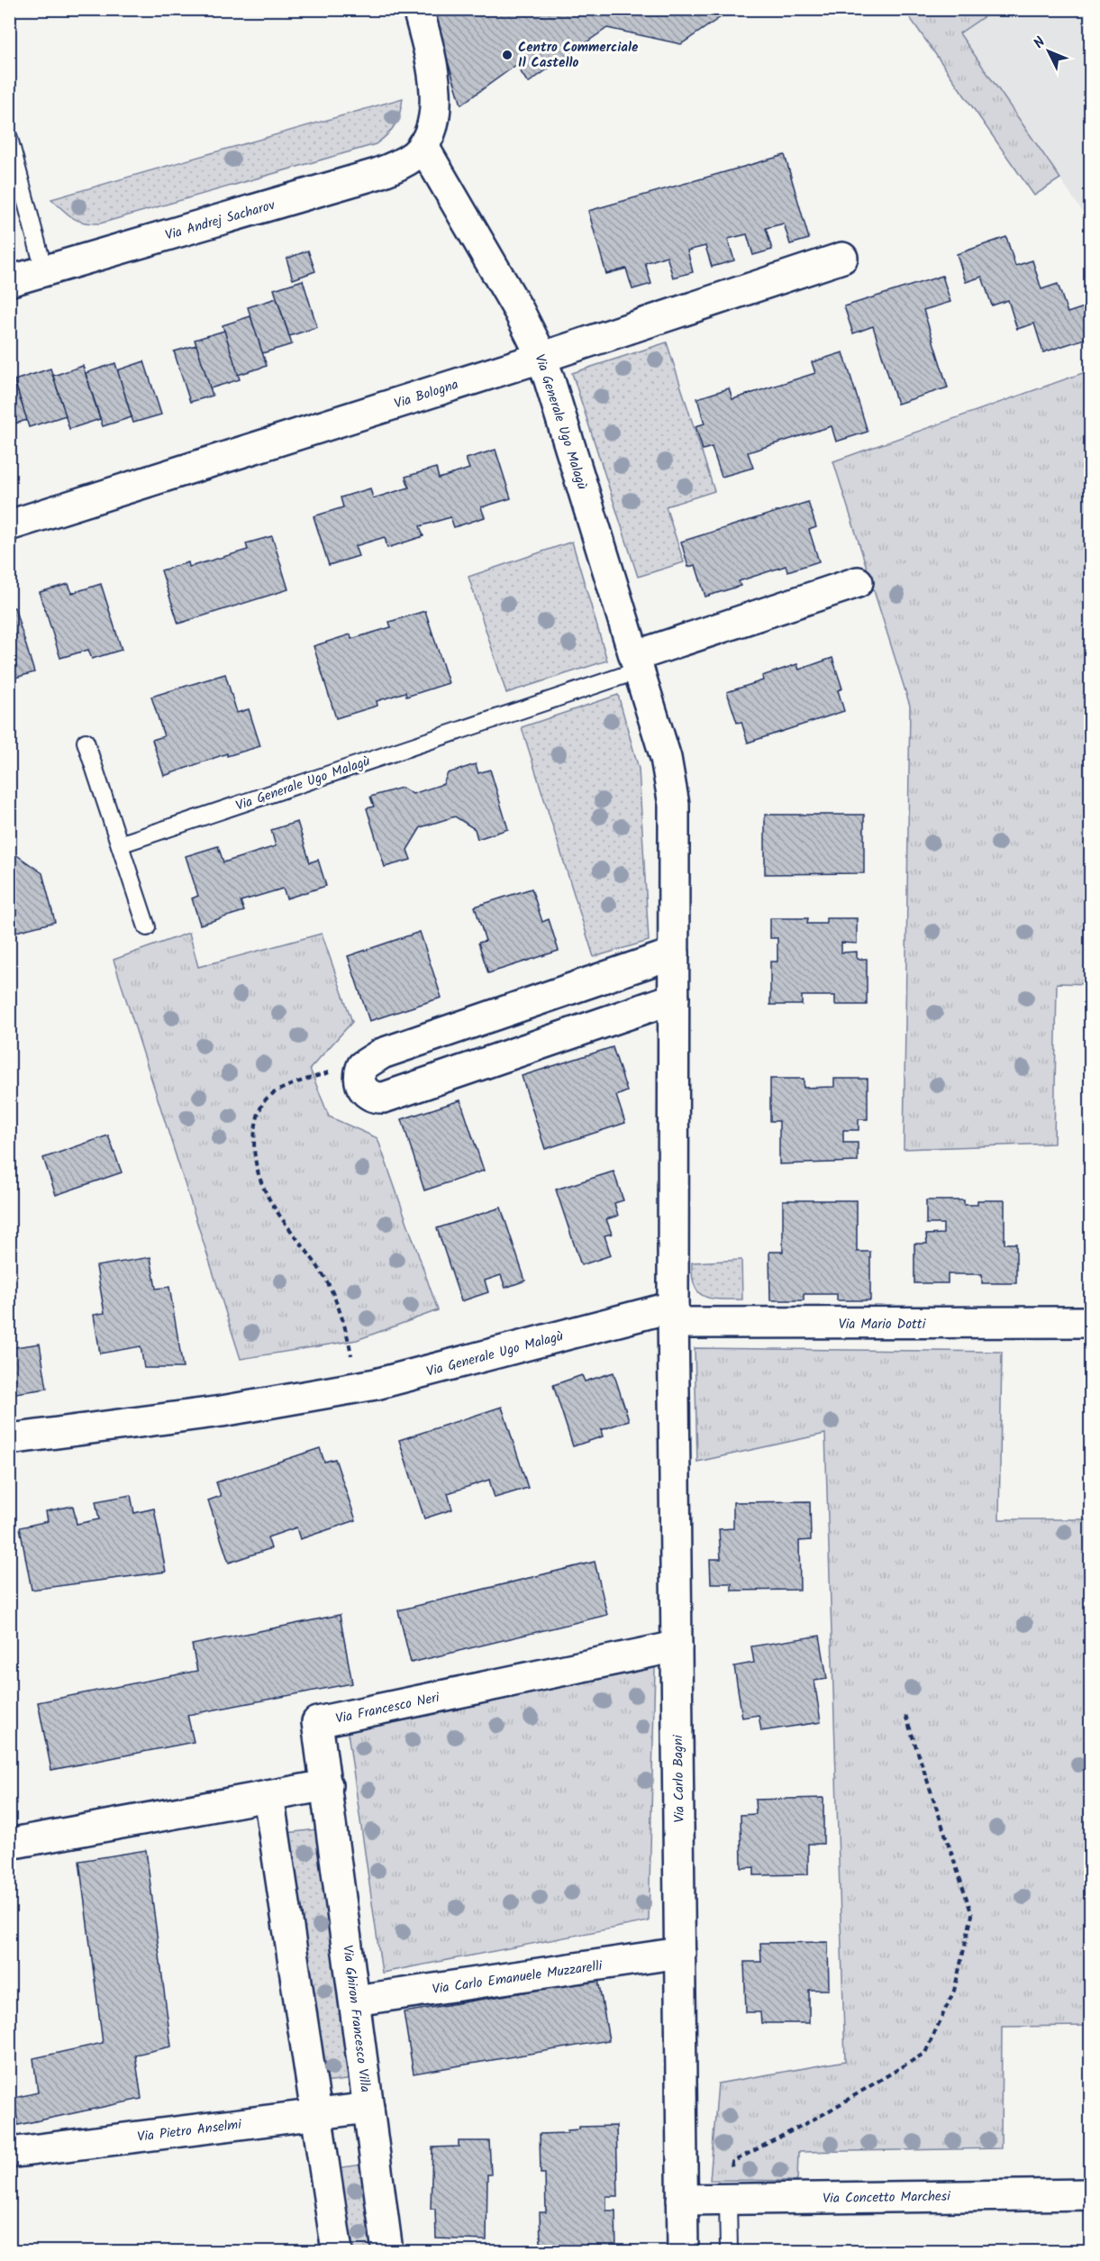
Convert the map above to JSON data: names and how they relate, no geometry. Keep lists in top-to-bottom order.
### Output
{
  "streets": {
    "street": [
      "Via Andrej Sacharov",
      "Via Bologna",
      "Via Generale Ugo Malagù",
      "Via Mario Dotti",
      "Via Francesco Neri",
      "Via Carlo Bagni",
      "Via Carlo Emanuele Muzzarelli",
      "Via Ghiron Francesco Villa",
      "Via Pietro Anselmi",
      "Via Concetto Marchesi"
    ]
  },
  "crossings": [
    ["Via Andrej Sacharov", "Via Generale Ugo Malagù"],
    ["Via Bologna", "Via Generale Ugo Malagù"],
    ["Via Generale Ugo Malagù", "Via Mario Dotti"],
    ["Via Generale Ugo Malagù", "Via Carlo Bagni"],
    ["Via Mario Dotti", "Via Carlo Bagni"],
    ["Via Francesco Neri", "Via Carlo Bagni"],
    ["Via Francesco Neri", "Via Ghiron Francesco Villa"],
    ["Via Carlo Bagni", "Via Carlo Emanuele Muzzarelli"],
    ["Via Carlo Bagni", "Via Concetto Marchesi"],
    ["Via Carlo Emanuele Muzzarelli", "Via Ghiron Francesco Villa"],
    ["Via Ghiron Francesco Villa", "Via Pietro Anselmi"]
  ],
  "places": ["Centro Commerciale Il Castello"],
  "north": "top left"
}
